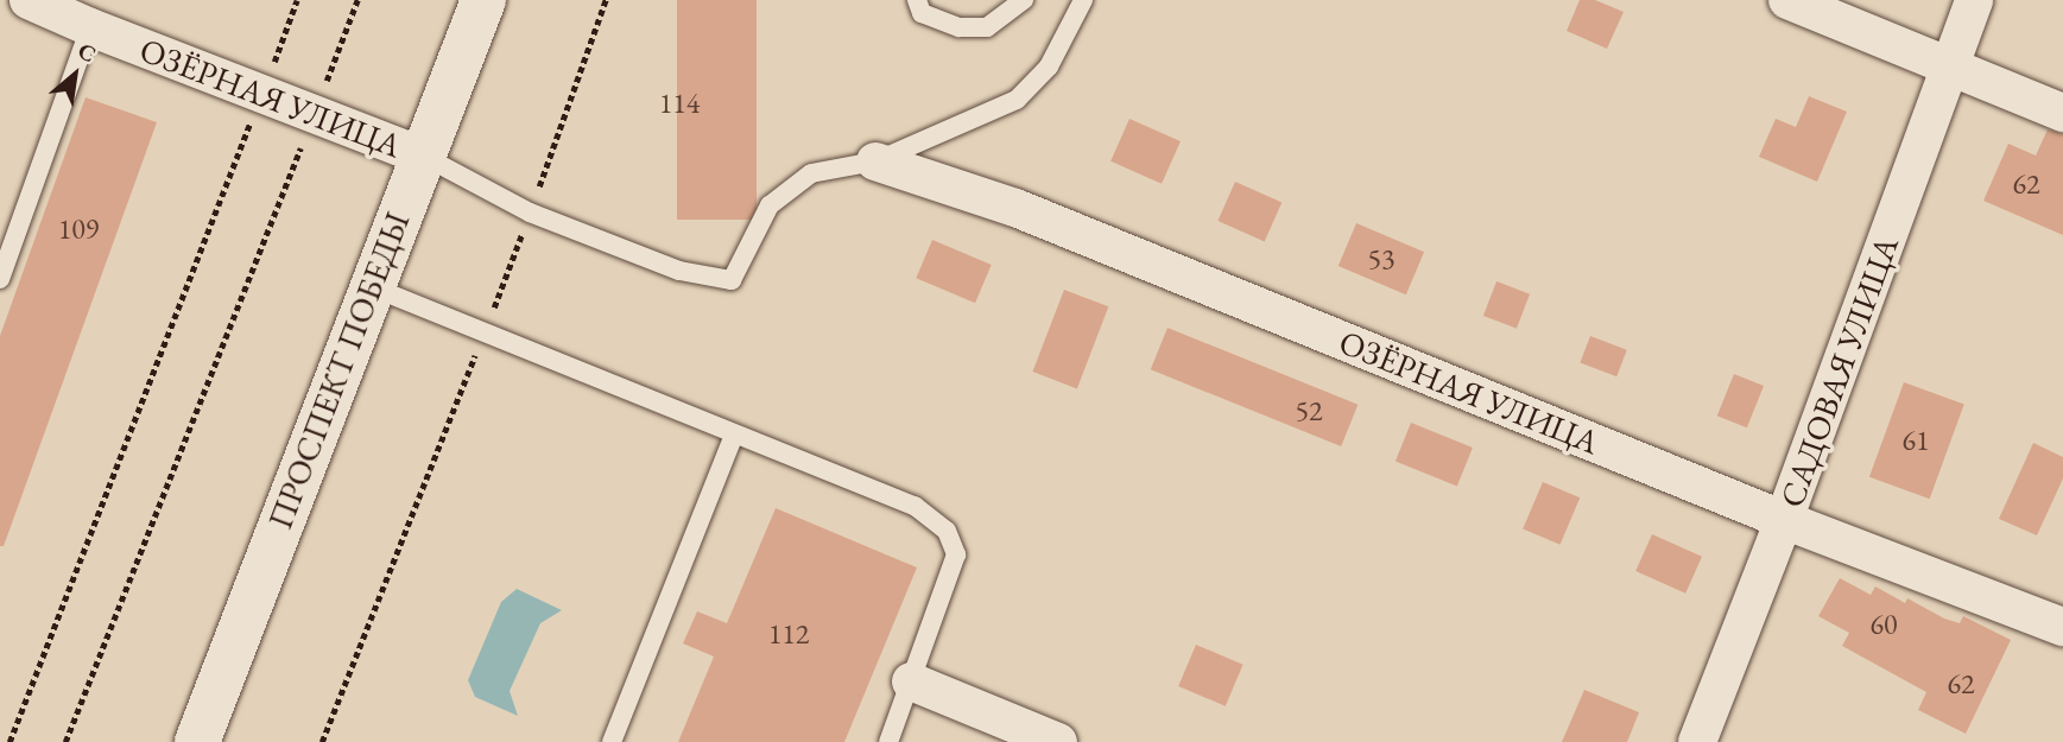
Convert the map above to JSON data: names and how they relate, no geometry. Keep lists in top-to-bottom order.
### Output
{
  "streets": {
    "street": ["ОЗЁРНАЯ УЛИЦА", "ПРОСПЕКТ ПОБЕДЫ", "САДОВАЯ УЛИЦА"]
  },
  "crossings": [
    ["ОЗЁРНАЯ УЛИЦА", "ПРОСПЕКТ ПОБЕДЫ"],
    ["ОЗЁРНАЯ УЛИЦА", "САДОВАЯ УЛИЦА"]
  ],
  "house_numbers": [
    "114",
    "62",
    "109",
    "53",
    "52",
    "61",
    "60",
    "112",
    "62"
  ],
  "north": "top right"
}
